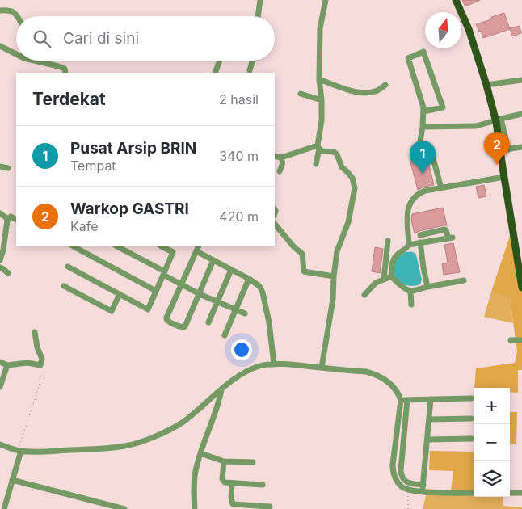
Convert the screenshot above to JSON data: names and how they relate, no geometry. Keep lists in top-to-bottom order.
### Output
{
  "north": "top",
  "page": {
    "search": "Cari di sini",
    "heading": ["Terdekat", "2 hasil"],
    "list": [
      {
        "mark": "1",
        "name": "Pusat Arsip BRIN",
        "note": "Tempat",
        "value": "340 m"
      },
      {
        "mark": "2",
        "name": "Warkop GASTRI",
        "note": "Kafe",
        "value": "420 m"
      }
    ],
    "pins": ["2", "1"],
    "map_buttons": ["+", "−"]
  }
}
